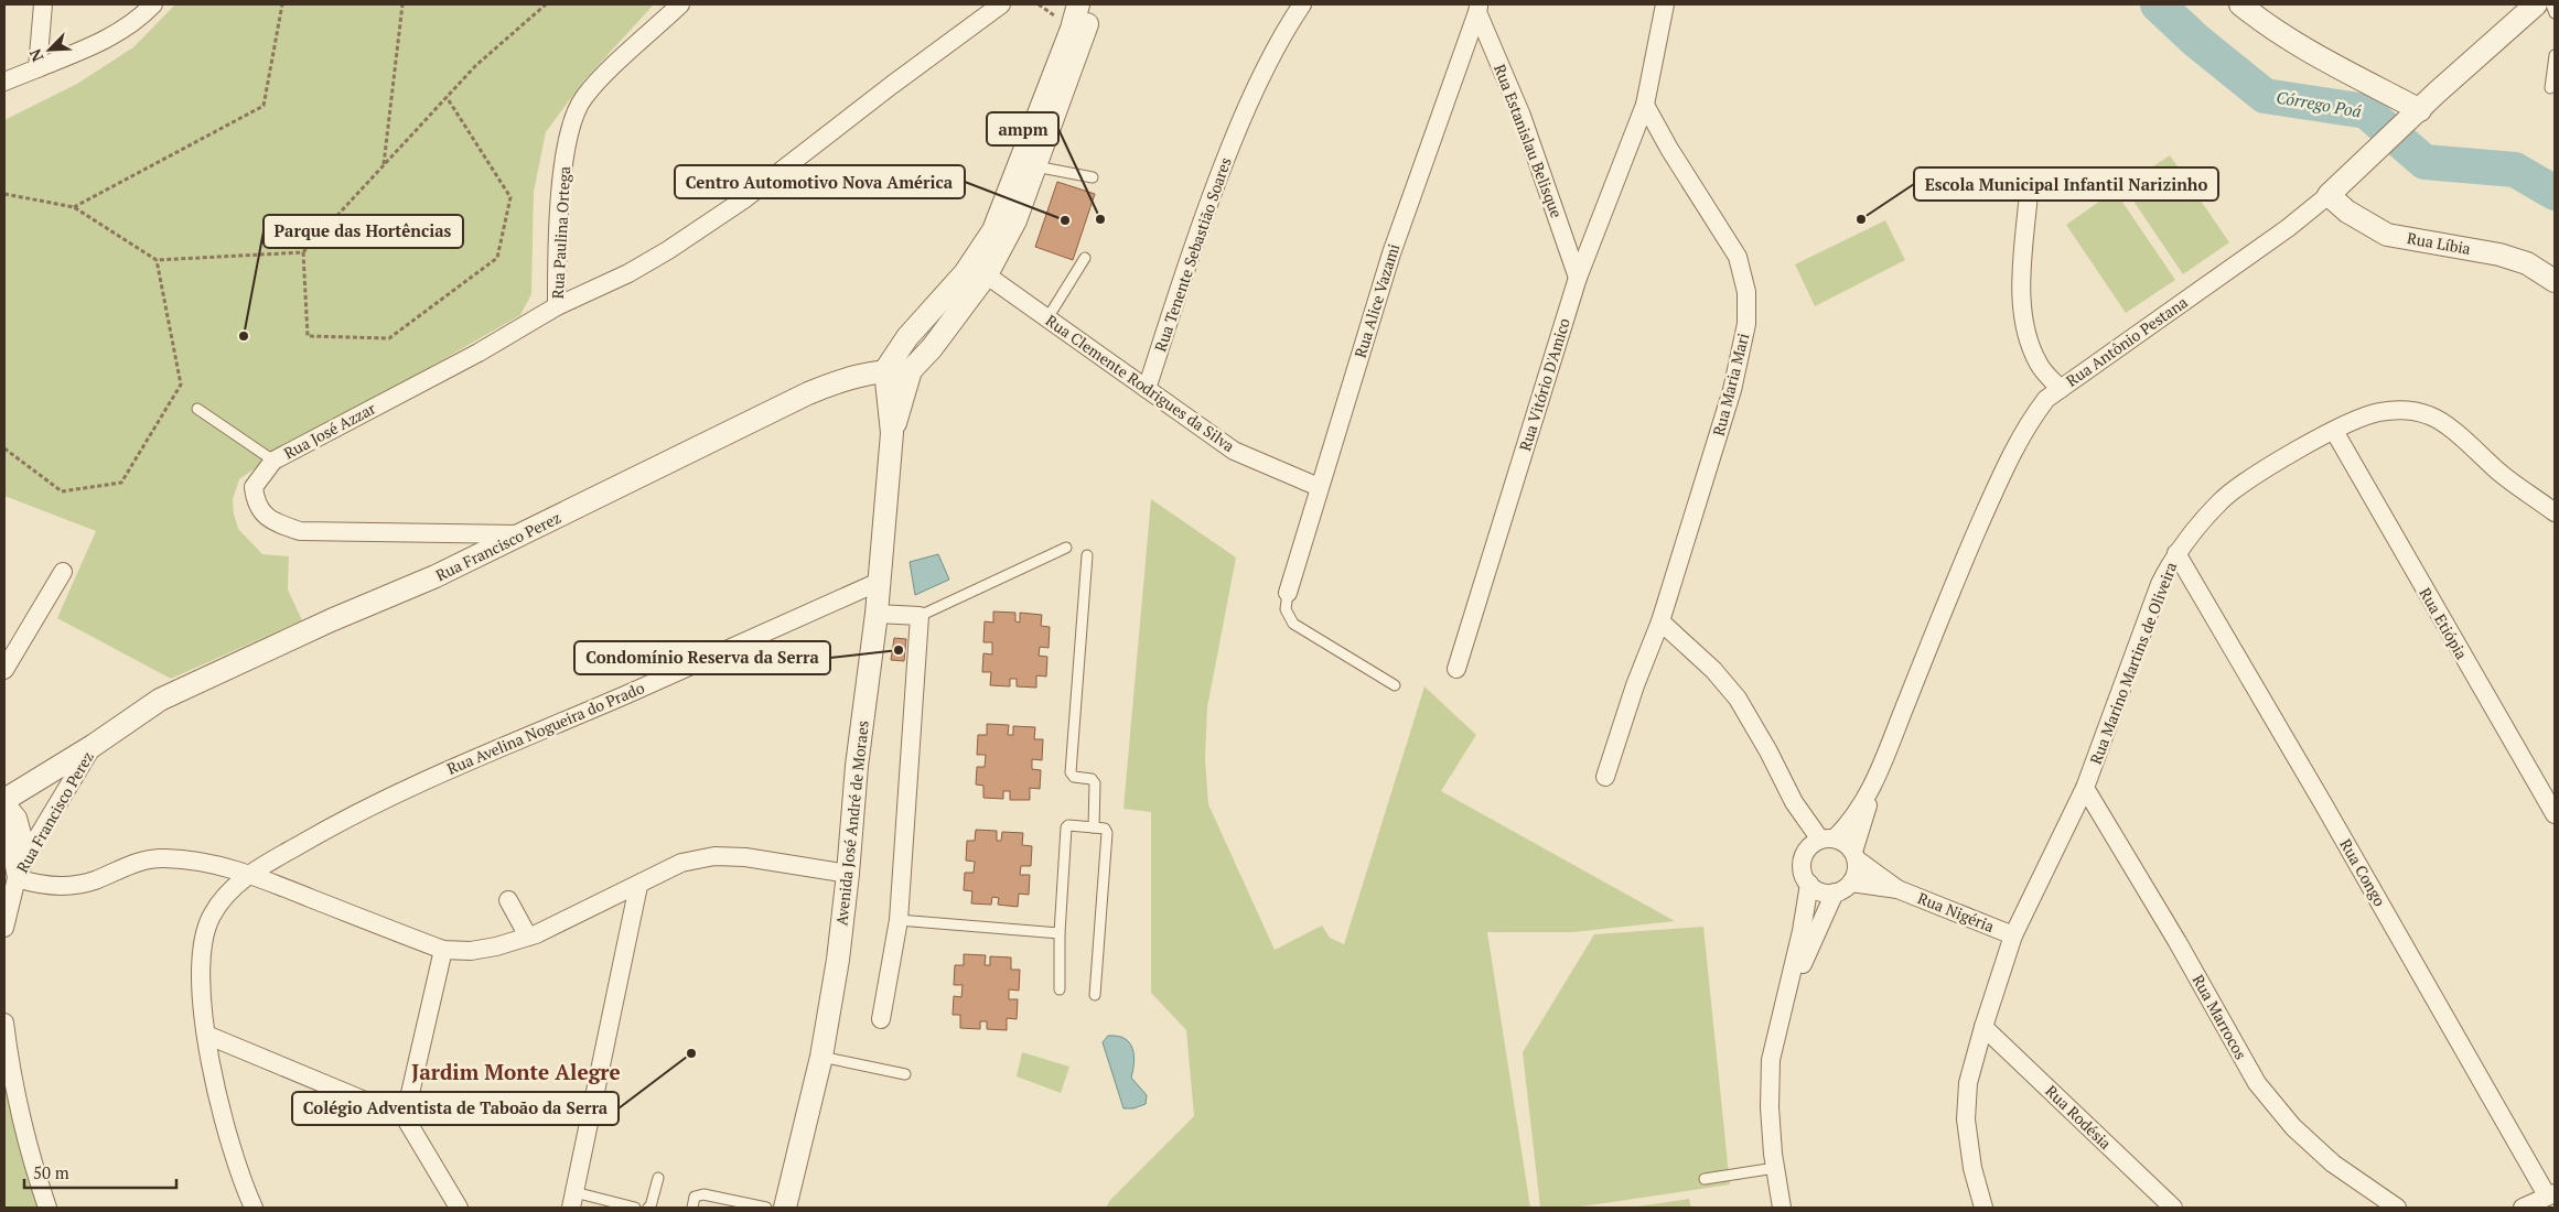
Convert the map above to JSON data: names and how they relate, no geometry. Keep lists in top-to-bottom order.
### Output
{
  "streets": {
    "street": [
      "Rua Estanislau Belisque",
      "Rua Paulina Ortega",
      "Rua Líbia",
      "Rua Tenente Sebastião Soares",
      "Rua Alice Vazami",
      "Rua Antônio Pestana",
      "Rua Clemente Rodrigues da Silva",
      "Rua Vitório D'Amico",
      "Rua Maria Mari",
      "Rua José Azzar",
      "Rua Francisco Perez",
      "Rua Etiópia",
      "Rua Marino Martins de Oliveira",
      "Rua Avelina Nogueira do Prado",
      "Avenida José André de Moraes",
      "Rua Congo",
      "Rua Nigéria",
      "Rua Marrocos",
      "Rua Rodésia"
    ]
  },
  "crossings": [
    ["Rua Estanislau Belisque", "Rua Alice Vazami"],
    ["Rua Estanislau Belisque", "Rua Vitório D'Amico"],
    ["Rua Paulina Ortega", "Rua José Azzar"],
    ["Rua Líbia", "Rua Antônio Pestana"],
    ["Rua Tenente Sebastião Soares", "Rua Clemente Rodrigues da Silva"],
    ["Rua Alice Vazami", "Rua Clemente Rodrigues da Silva"],
    ["Rua Antônio Pestana", "Rua Nigéria"],
    ["Rua Clemente Rodrigues da Silva", "Avenida José André de Moraes"],
    ["Rua Vitório D'Amico", "Rua Maria Mari"],
    ["Rua José Azzar", "Rua Francisco Perez"],
    ["Rua Francisco Perez", "Avenida José André de Moraes"],
    ["Rua Etiópia", "Rua Marino Martins de Oliveira"],
    ["Rua Marino Martins de Oliveira", "Rua Congo"],
    ["Rua Marino Martins de Oliveira", "Rua Nigéria"],
    ["Rua Marino Martins de Oliveira", "Rua Marrocos"],
    ["Rua Marino Martins de Oliveira", "Rua Rodésia"],
    ["Rua Avelina Nogueira do Prado", "Avenida José André de Moraes"]
  ],
  "districts": ["Jardim Monte Alegre"],
  "water": ["Córrego Poá"],
  "places": [
    "ampm",
    "Escola Municipal Infantil Narizinho",
    "Centro Automotivo Nova América",
    "Parque das Hortências",
    "Condomínio Reserva da Serra",
    "Colégio Adventista de Taboão da Serra"
  ],
  "scale_bar": "50 m",
  "north": "bottom left"
}
